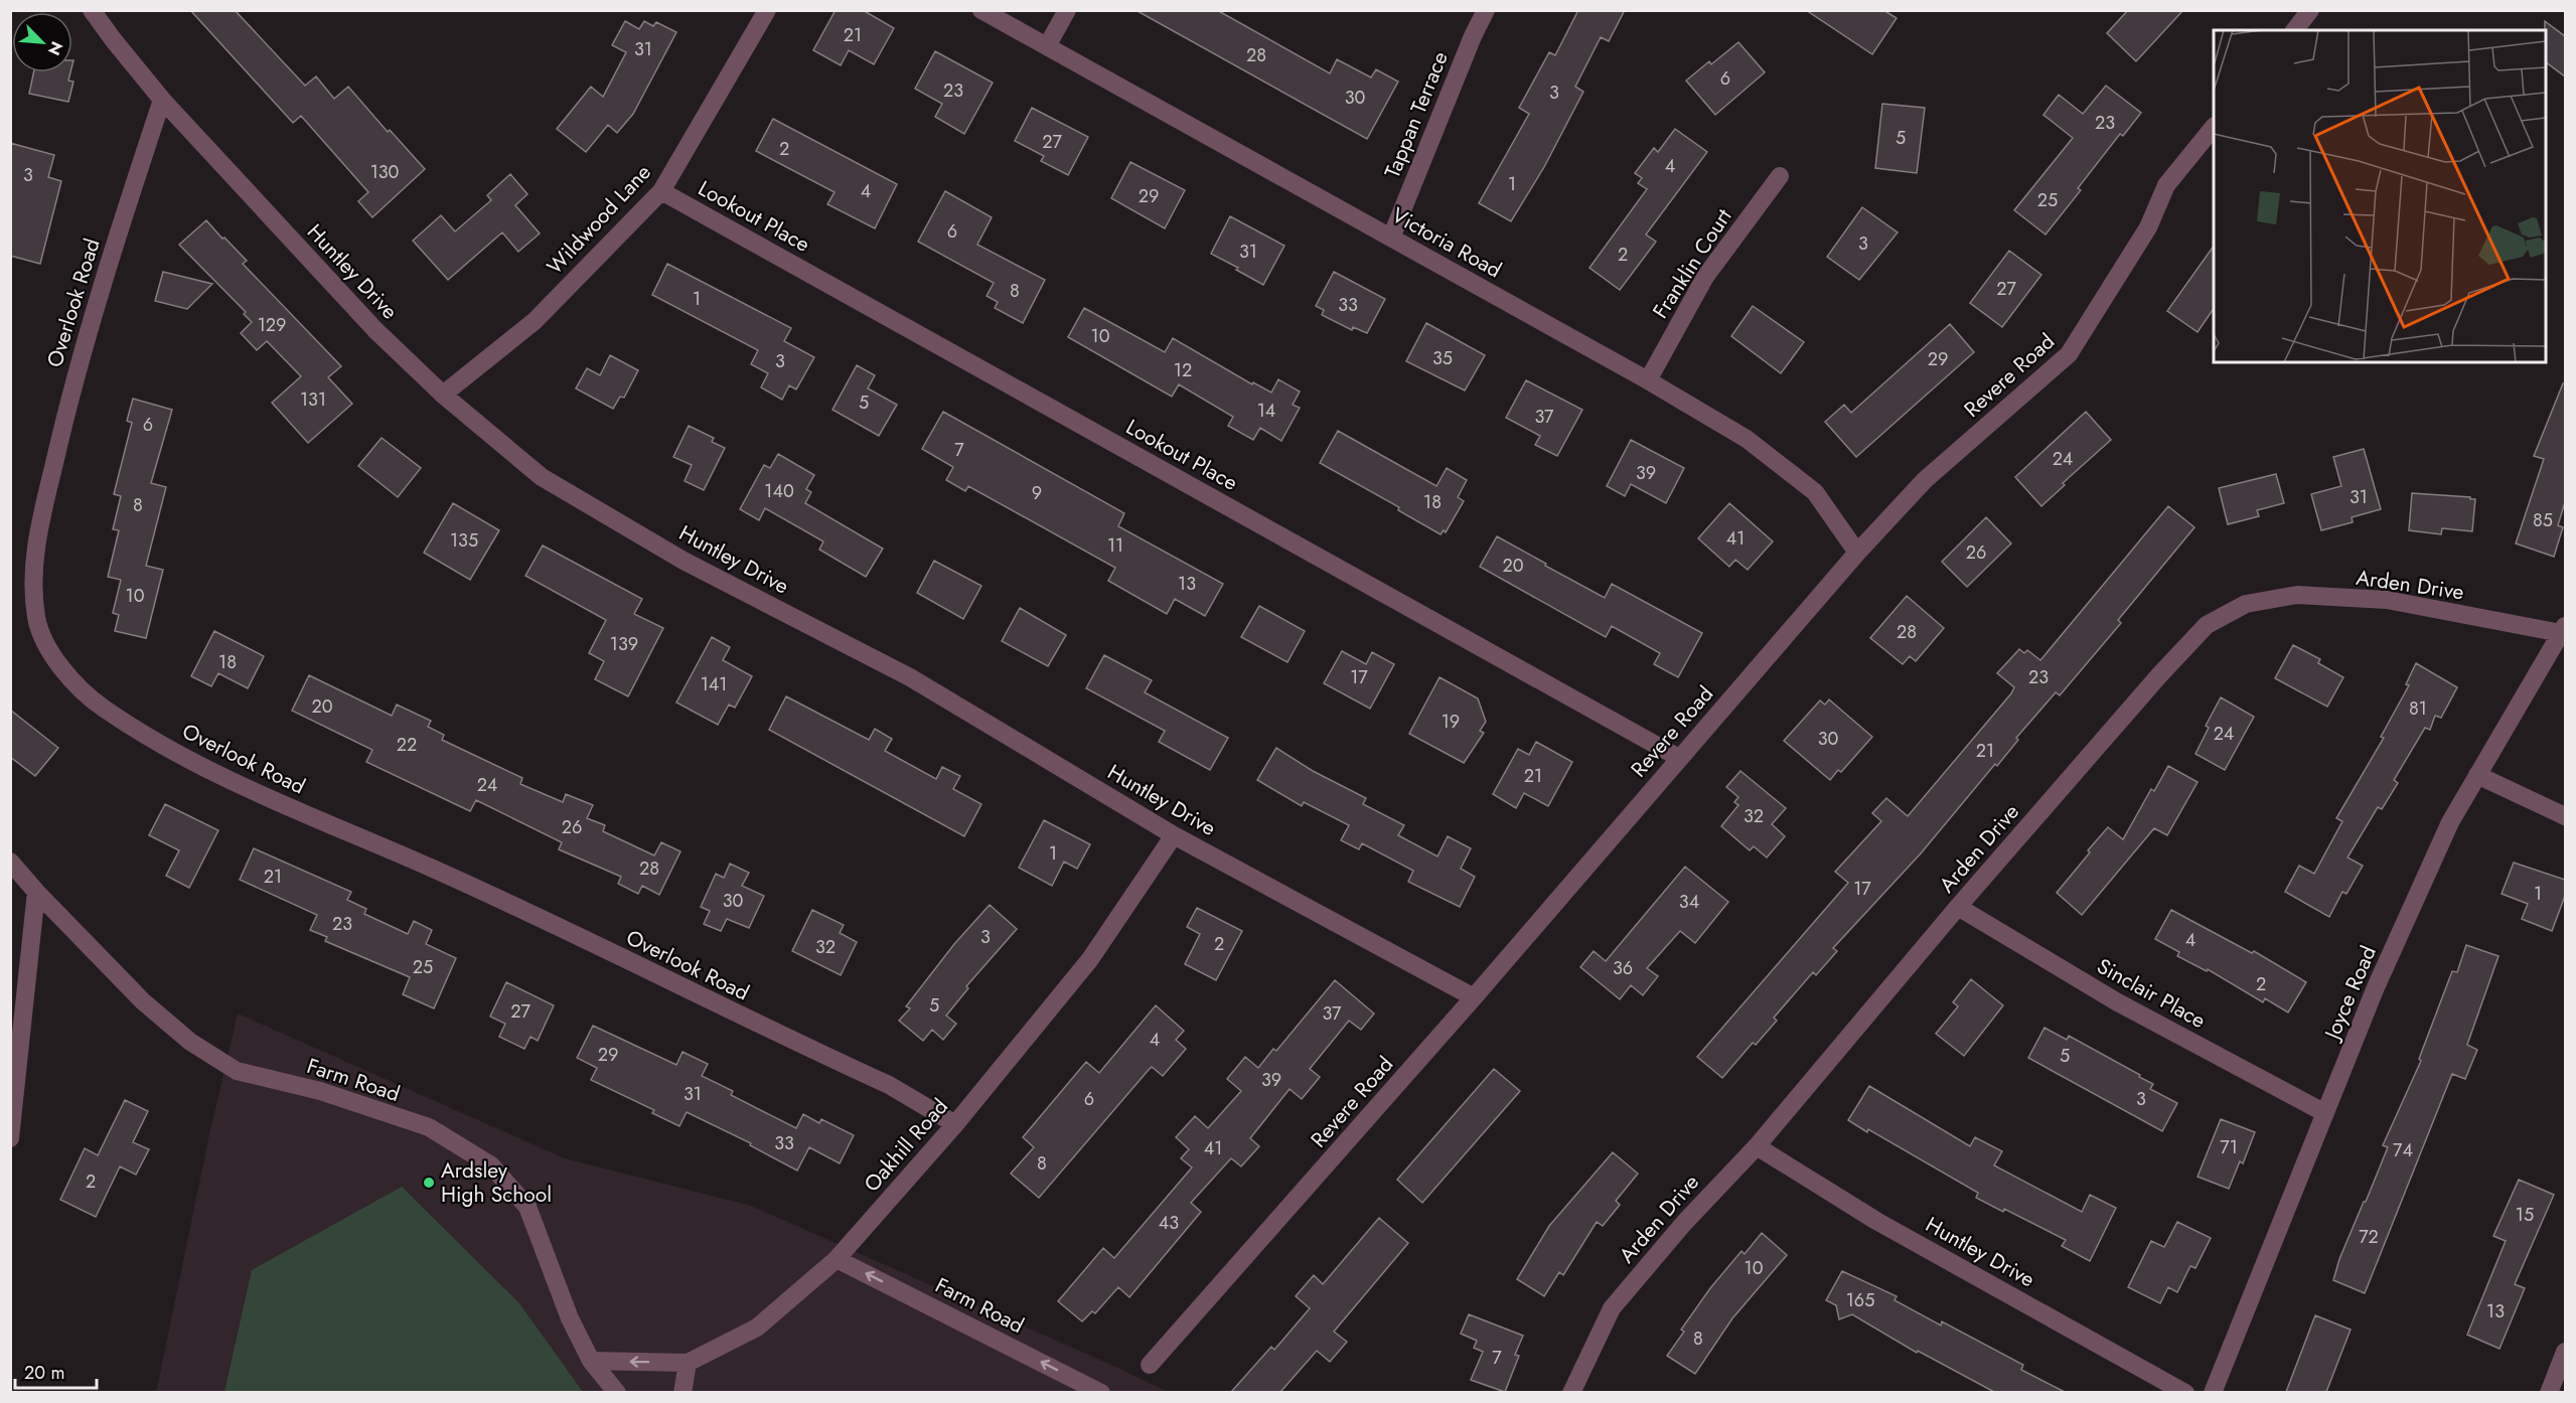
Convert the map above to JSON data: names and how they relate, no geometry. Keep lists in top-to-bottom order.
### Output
{
  "streets": {
    "street": [
      "Tappan Terrace",
      "Lookout Place",
      "Wildwood Lane",
      "Victoria Road",
      "Franklin Court",
      "Huntley Drive",
      "Overlook Road",
      "Revere Road",
      "Arden Drive",
      "Joyce Road",
      "Sinclair Place",
      "Farm Road",
      "Oakhill Road"
    ]
  },
  "crossings": [
    ["Tappan Terrace", "Victoria Road"],
    ["Lookout Place", "Wildwood Lane"],
    ["Lookout Place", "Revere Road"],
    ["Wildwood Lane", "Huntley Drive"],
    ["Victoria Road", "Franklin Court"],
    ["Victoria Road", "Revere Road"],
    ["Huntley Drive", "Overlook Road"],
    ["Huntley Drive", "Revere Road"],
    ["Huntley Drive", "Arden Drive"],
    ["Huntley Drive", "Oakhill Road"],
    ["Overlook Road", "Oakhill Road"],
    ["Arden Drive", "Joyce Road"],
    ["Arden Drive", "Sinclair Place"],
    ["Joyce Road", "Sinclair Place"],
    ["Farm Road", "Oakhill Road"]
  ],
  "places": ["Ardsley High School"],
  "house_numbers": [
    "21",
    "31",
    "28",
    "6",
    "23",
    "3",
    "30",
    "23",
    "5",
    "27",
    "2",
    "4",
    "130",
    "3",
    "1",
    "4",
    "29",
    "25",
    "6",
    "3",
    "31",
    "2",
    "27",
    "8",
    "1",
    "33",
    "129",
    "10",
    "35",
    "29",
    "3",
    "12",
    "131",
    "5",
    "14",
    "37",
    "6",
    "7",
    "24",
    "39",
    "140",
    "9",
    "31",
    "18",
    "8",
    "85",
    "41",
    "135",
    "11",
    "26",
    "20",
    "13",
    "10",
    "28",
    "139",
    "18",
    "17",
    "23",
    "141",
    "20",
    "81",
    "19",
    "24",
    "30",
    "22",
    "21",
    "21",
    "24",
    "32",
    "26",
    "1",
    "28",
    "21",
    "17",
    "1",
    "30",
    "34",
    "23",
    "3",
    "4",
    "2",
    "32",
    "25",
    "36",
    "2",
    "5",
    "27",
    "37",
    "4",
    "29",
    "5",
    "39",
    "31",
    "6",
    "3",
    "33",
    "71",
    "41",
    "74",
    "8",
    "2",
    "15",
    "43",
    "72",
    "10",
    "165",
    "13",
    "8",
    "7"
  ],
  "scale_bar": "20 m",
  "north": "bottom right"
}
